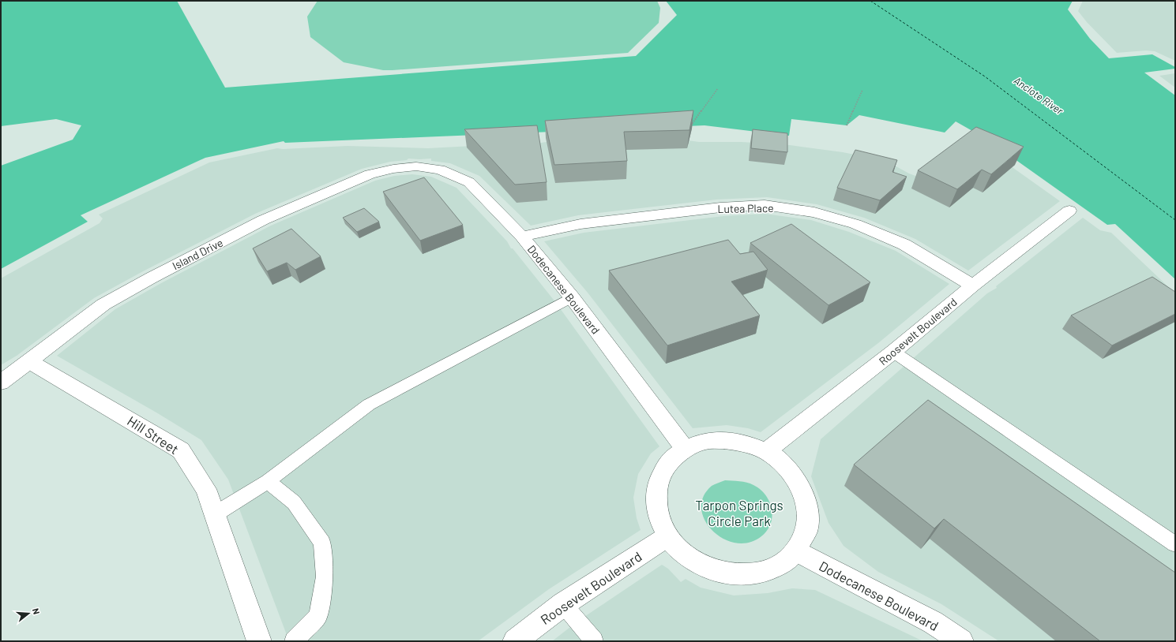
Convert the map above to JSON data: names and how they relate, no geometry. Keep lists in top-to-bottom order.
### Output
{
  "streets": {
    "street": [
      "Lutea Place",
      "Island Drive",
      "Dodecanese Boulevard",
      "Roosevelt Boulevard",
      "Hill Street"
    ]
  },
  "crossings": [
    ["Lutea Place", "Dodecanese Boulevard"],
    ["Lutea Place", "Roosevelt Boulevard"],
    ["Island Drive", "Dodecanese Boulevard"],
    ["Island Drive", "Hill Street"]
  ],
  "water": ["Anclote River"],
  "parks": ["Tarpon Springs Circle Park"],
  "north": "right"
}
